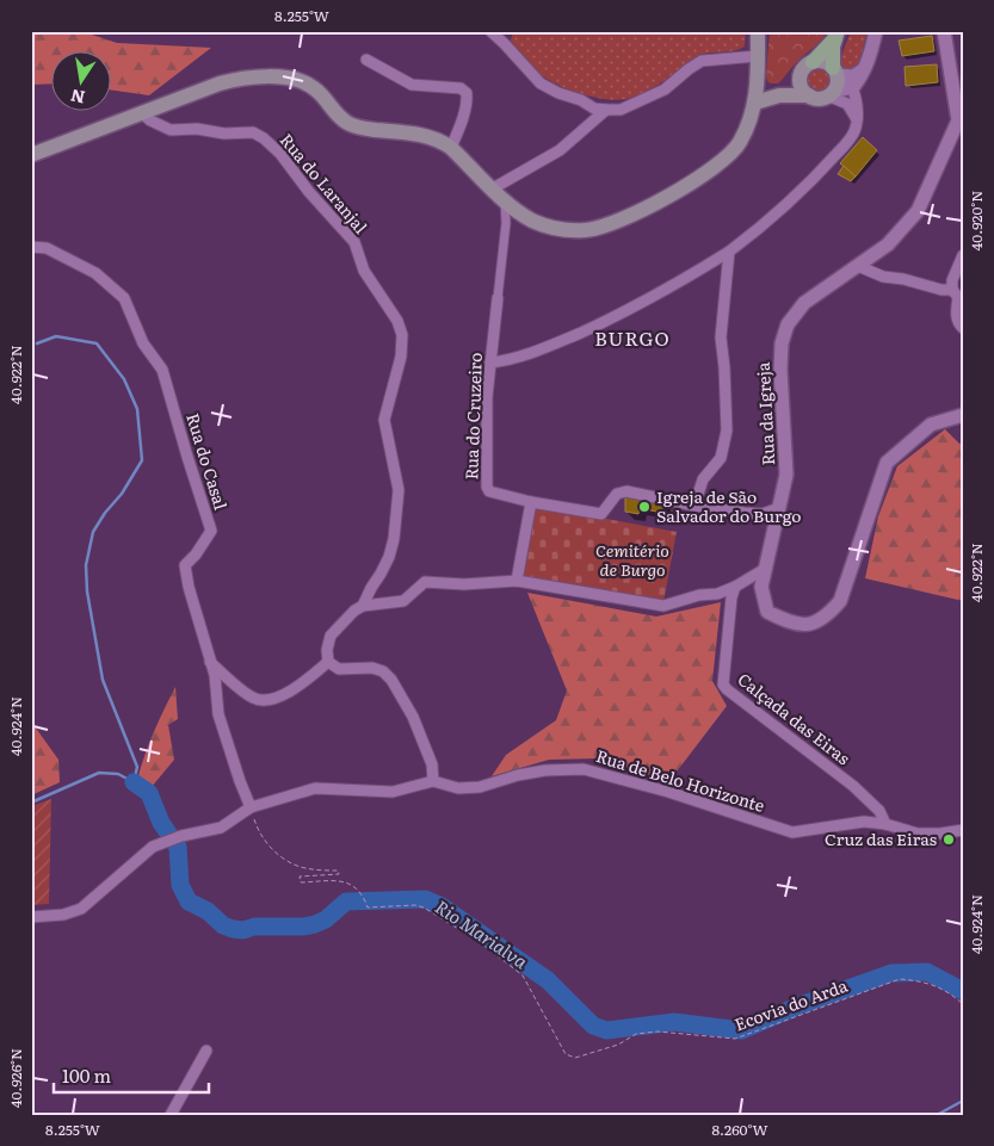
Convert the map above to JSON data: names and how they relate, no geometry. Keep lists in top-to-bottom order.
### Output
{
  "streets": {
    "street": [
      "Rua do Laranjal",
      "Rua da Igreja",
      "Rua do Cruzeiro",
      "Rua do Casal",
      "Calçada das Eiras",
      "Rua de Belo Horizonte"
    ],
    "path": ["Ecovia do Arda"]
  },
  "crossings": [
    ["Rua do Casal", "Rua de Belo Horizonte"],
    ["Rua do Casal", "Ecovia do Arda"],
    ["Calçada das Eiras", "Rua de Belo Horizonte"],
    ["Rua de Belo Horizonte", "Ecovia do Arda"]
  ],
  "districts": ["BURGO"],
  "water": ["Rio Marialva"],
  "parks": ["Cemitério de Burgo"],
  "places": ["Igreja de São Salvador do Burgo", "Cruz das Eiras"],
  "scale_bar": "100 m",
  "north": "bottom",
  "coordinates": [
    "8.255°W",
    "40.920°N",
    "40.922°N",
    "40.924°N",
    "40.926°N",
    "8.260°W"
  ]
}
